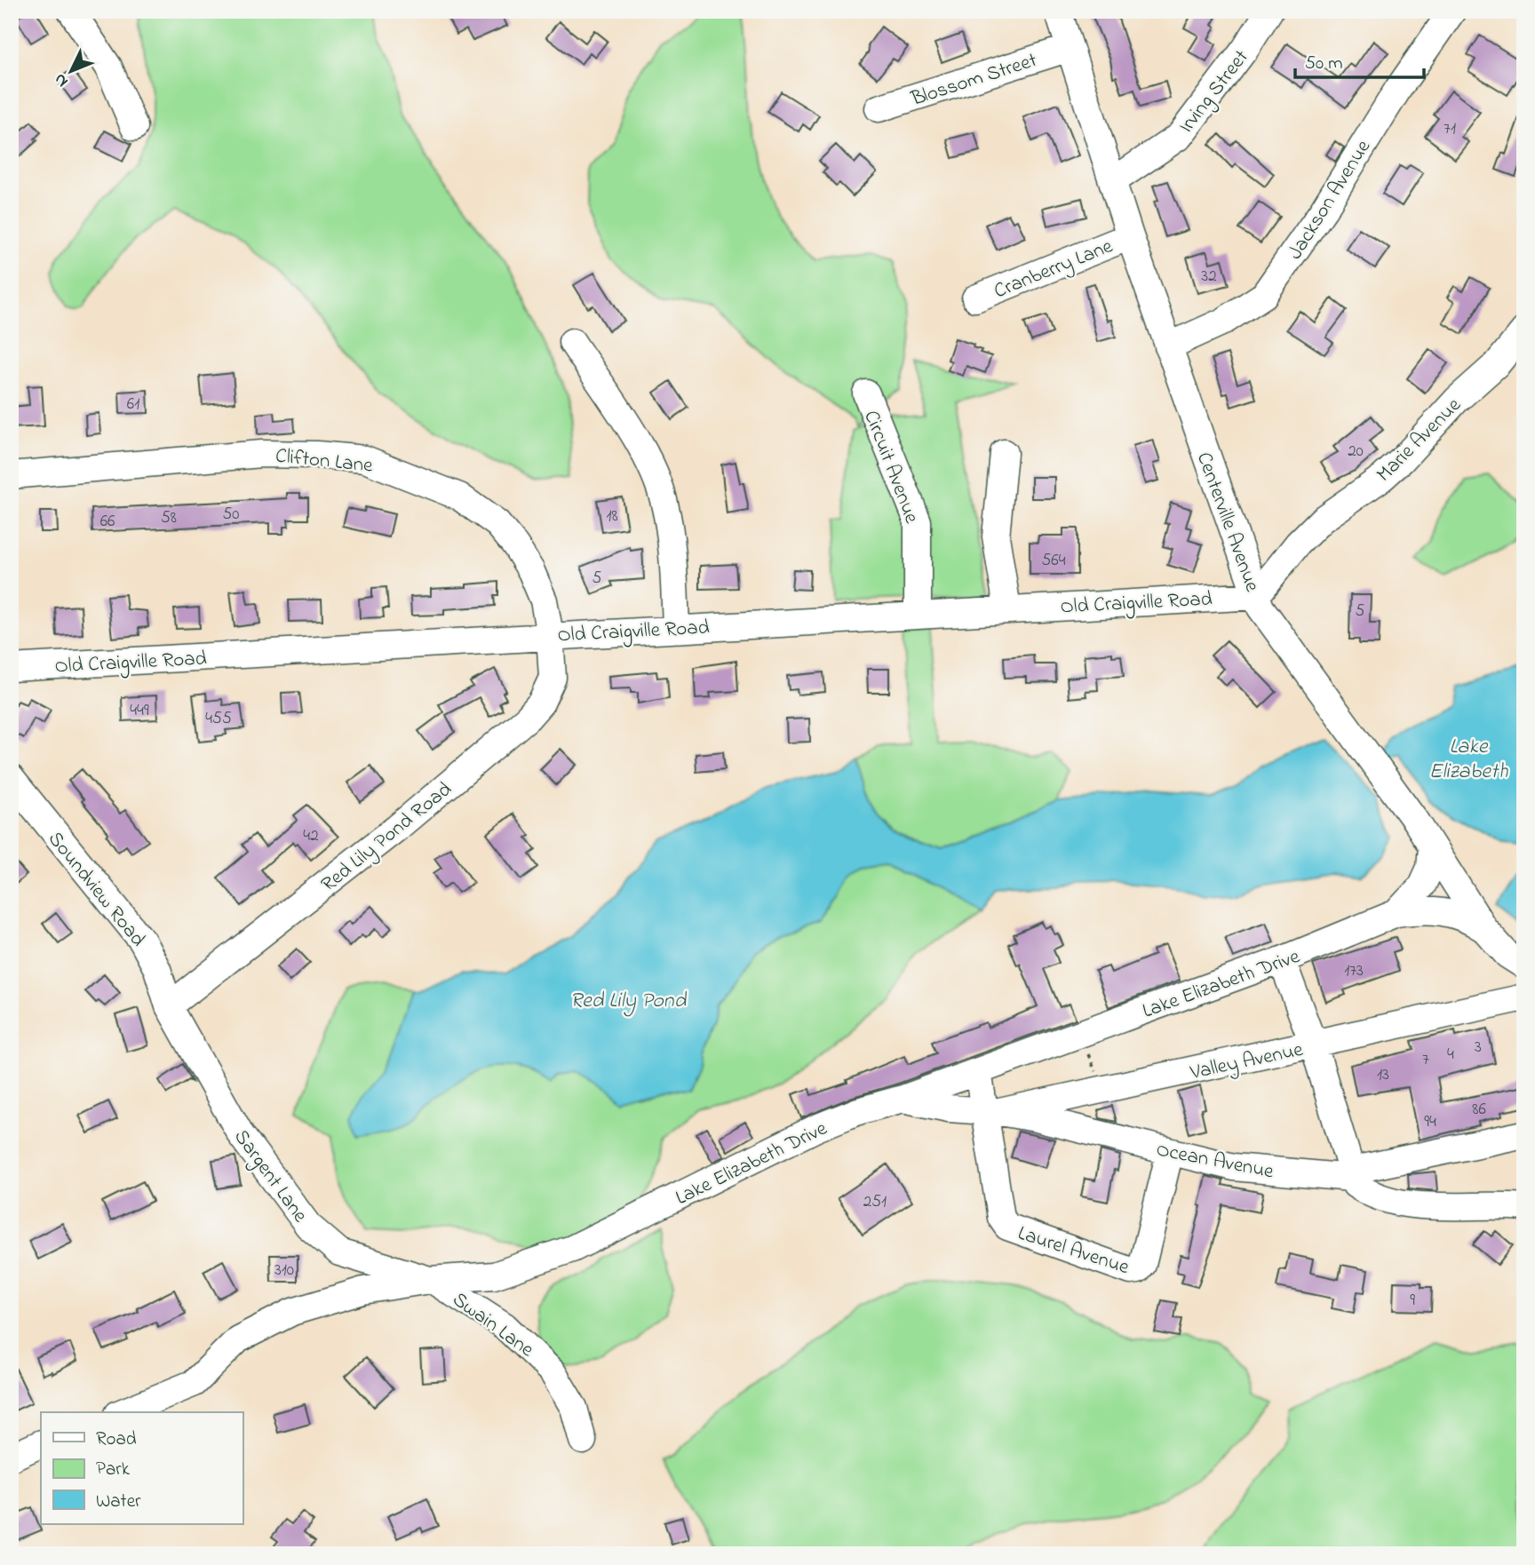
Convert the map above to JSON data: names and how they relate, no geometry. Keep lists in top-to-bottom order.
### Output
{
  "streets": {
    "street": [
      "Blossom Street",
      "Irving Street",
      "Jackson Avenue",
      "Cranberry Lane",
      "Marie Avenue",
      "Clifton Lane",
      "Circuit Avenue",
      "Centerville Avenue",
      "Old Craigville Road",
      "Red Lily Pond Road",
      "Soundview Road",
      "Lake Elizabeth Drive",
      "Valley Avenue",
      "Ocean Avenue",
      "Sargent Lane",
      "Laurel Avenue",
      "Swain Lane"
    ]
  },
  "crossings": [
    ["Blossom Street", "Centerville Avenue"],
    ["Irving Street", "Centerville Avenue"],
    ["Jackson Avenue", "Centerville Avenue"],
    ["Cranberry Lane", "Centerville Avenue"],
    ["Marie Avenue", "Centerville Avenue"],
    ["Marie Avenue", "Old Craigville Road"],
    ["Clifton Lane", "Old Craigville Road"],
    ["Clifton Lane", "Red Lily Pond Road"],
    ["Circuit Avenue", "Old Craigville Road"],
    ["Centerville Avenue", "Old Craigville Road"],
    ["Centerville Avenue", "Lake Elizabeth Drive"],
    ["Old Craigville Road", "Red Lily Pond Road"],
    ["Red Lily Pond Road", "Soundview Road"],
    ["Red Lily Pond Road", "Sargent Lane"],
    ["Soundview Road", "Sargent Lane"],
    ["Lake Elizabeth Drive", "Ocean Avenue"],
    ["Lake Elizabeth Drive", "Sargent Lane"],
    ["Lake Elizabeth Drive", "Swain Lane"],
    ["Valley Avenue", "Ocean Avenue"],
    ["Valley Avenue", "Laurel Avenue"],
    ["Ocean Avenue", "Laurel Avenue"],
    ["Sargent Lane", "Swain Lane"]
  ],
  "water": ["Lake Elizabeth", "Red Lily Pond"],
  "house_numbers": [
    "71",
    "32",
    "61",
    "20",
    "50",
    "18",
    "58",
    "66",
    "564",
    "5",
    "5",
    "449",
    "455",
    "42",
    "173",
    "3",
    "4",
    "7",
    "13",
    "86",
    "94",
    "251",
    "310",
    "9"
  ],
  "legend": ["Road", "Park", "Water"],
  "scale_bar": "50 m",
  "north": "bottom left"
}
